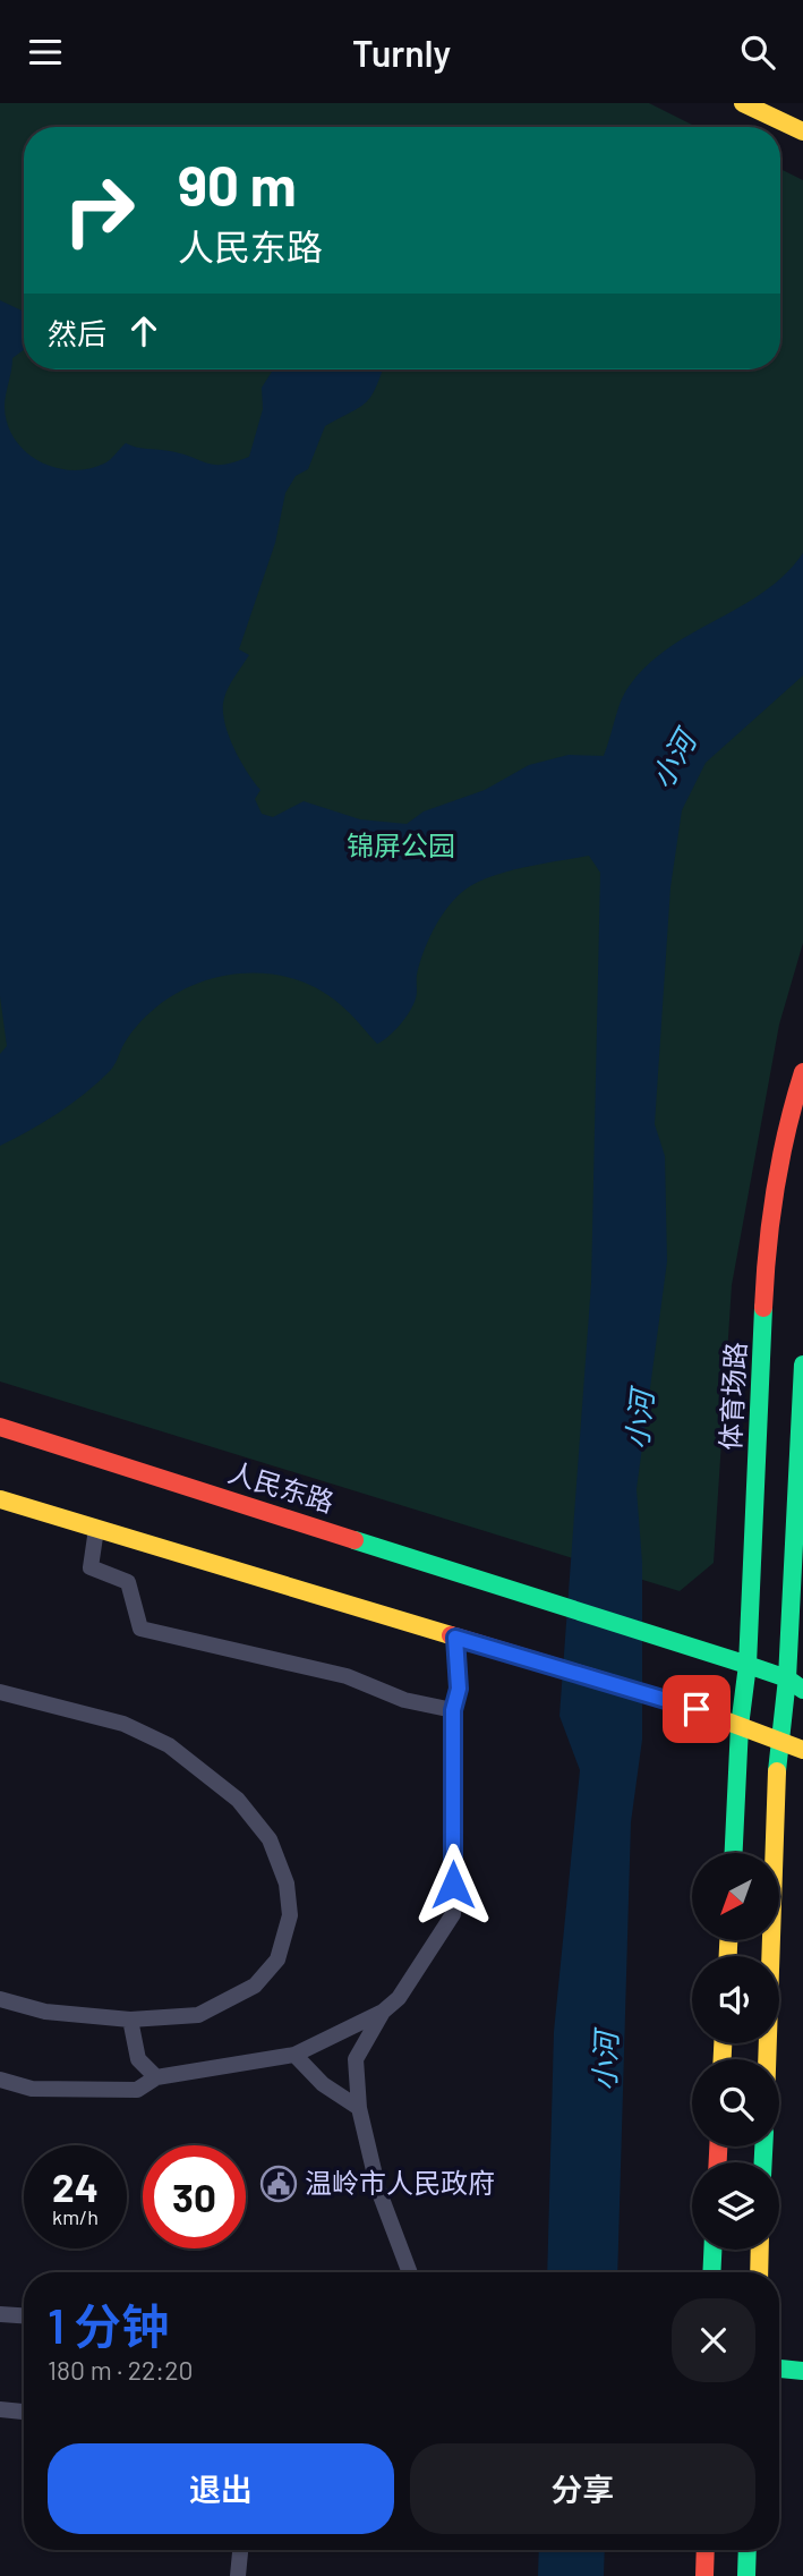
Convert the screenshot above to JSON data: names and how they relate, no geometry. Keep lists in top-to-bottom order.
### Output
{
  "streets": {
    "main road": ["体育场路", "人民东路"]
  },
  "crossings": [
    ["体育场路", "人民东路"]
  ],
  "water": ["小河"],
  "parks": ["锦屏公园"],
  "places": {
    "public building": ["温岭市人民政府"]
  },
  "north": "bottom left",
  "page": {
    "header": "Turnly",
    "turn": ["90 m", "人民东路"],
    "then": "然后",
    "speed": "24 km/h",
    "limit": "30",
    "heading": ["1 分钟", "180 m · 22:20"],
    "buttons": ["退出", "分享"]
  }
}
